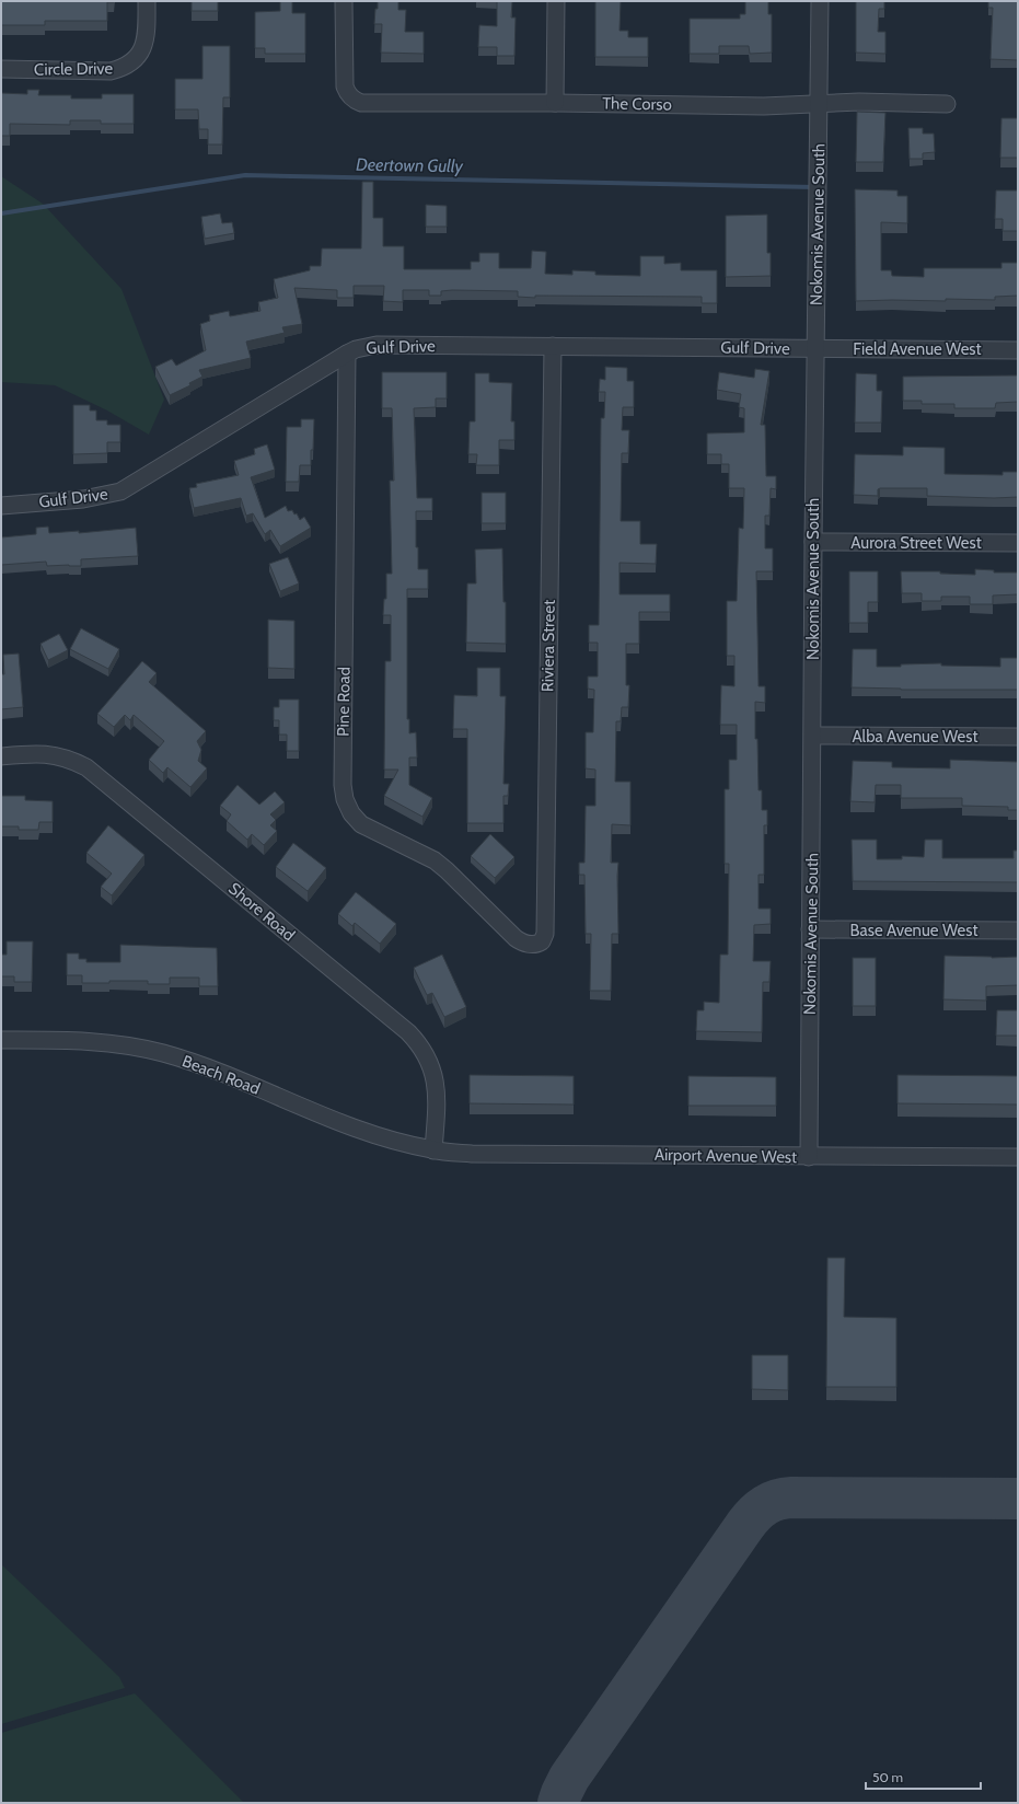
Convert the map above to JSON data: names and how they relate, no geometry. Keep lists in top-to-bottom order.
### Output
{
  "streets": {
    "street": [
      "Circle Drive",
      "The Corso",
      "Nokomis Avenue South",
      "Gulf Drive",
      "Field Avenue West",
      "Aurora Street West",
      "Riviera Street",
      "Pine Road",
      "Alba Avenue West",
      "Shore Road",
      "Base Avenue West",
      "Beach Road",
      "Airport Avenue West"
    ]
  },
  "crossings": [
    ["The Corso", "Nokomis Avenue South"],
    ["Nokomis Avenue South", "Gulf Drive"],
    ["Nokomis Avenue South", "Field Avenue West"],
    ["Nokomis Avenue South", "Aurora Street West"],
    ["Nokomis Avenue South", "Alba Avenue West"],
    ["Nokomis Avenue South", "Base Avenue West"],
    ["Nokomis Avenue South", "Airport Avenue West"],
    ["Gulf Drive", "Field Avenue West"],
    ["Gulf Drive", "Riviera Street"],
    ["Gulf Drive", "Pine Road"],
    ["Riviera Street", "Pine Road"],
    ["Shore Road", "Beach Road"],
    ["Shore Road", "Airport Avenue West"],
    ["Beach Road", "Airport Avenue West"]
  ],
  "water": ["Deertown Gully"],
  "scale_bar": "50 m"
}
